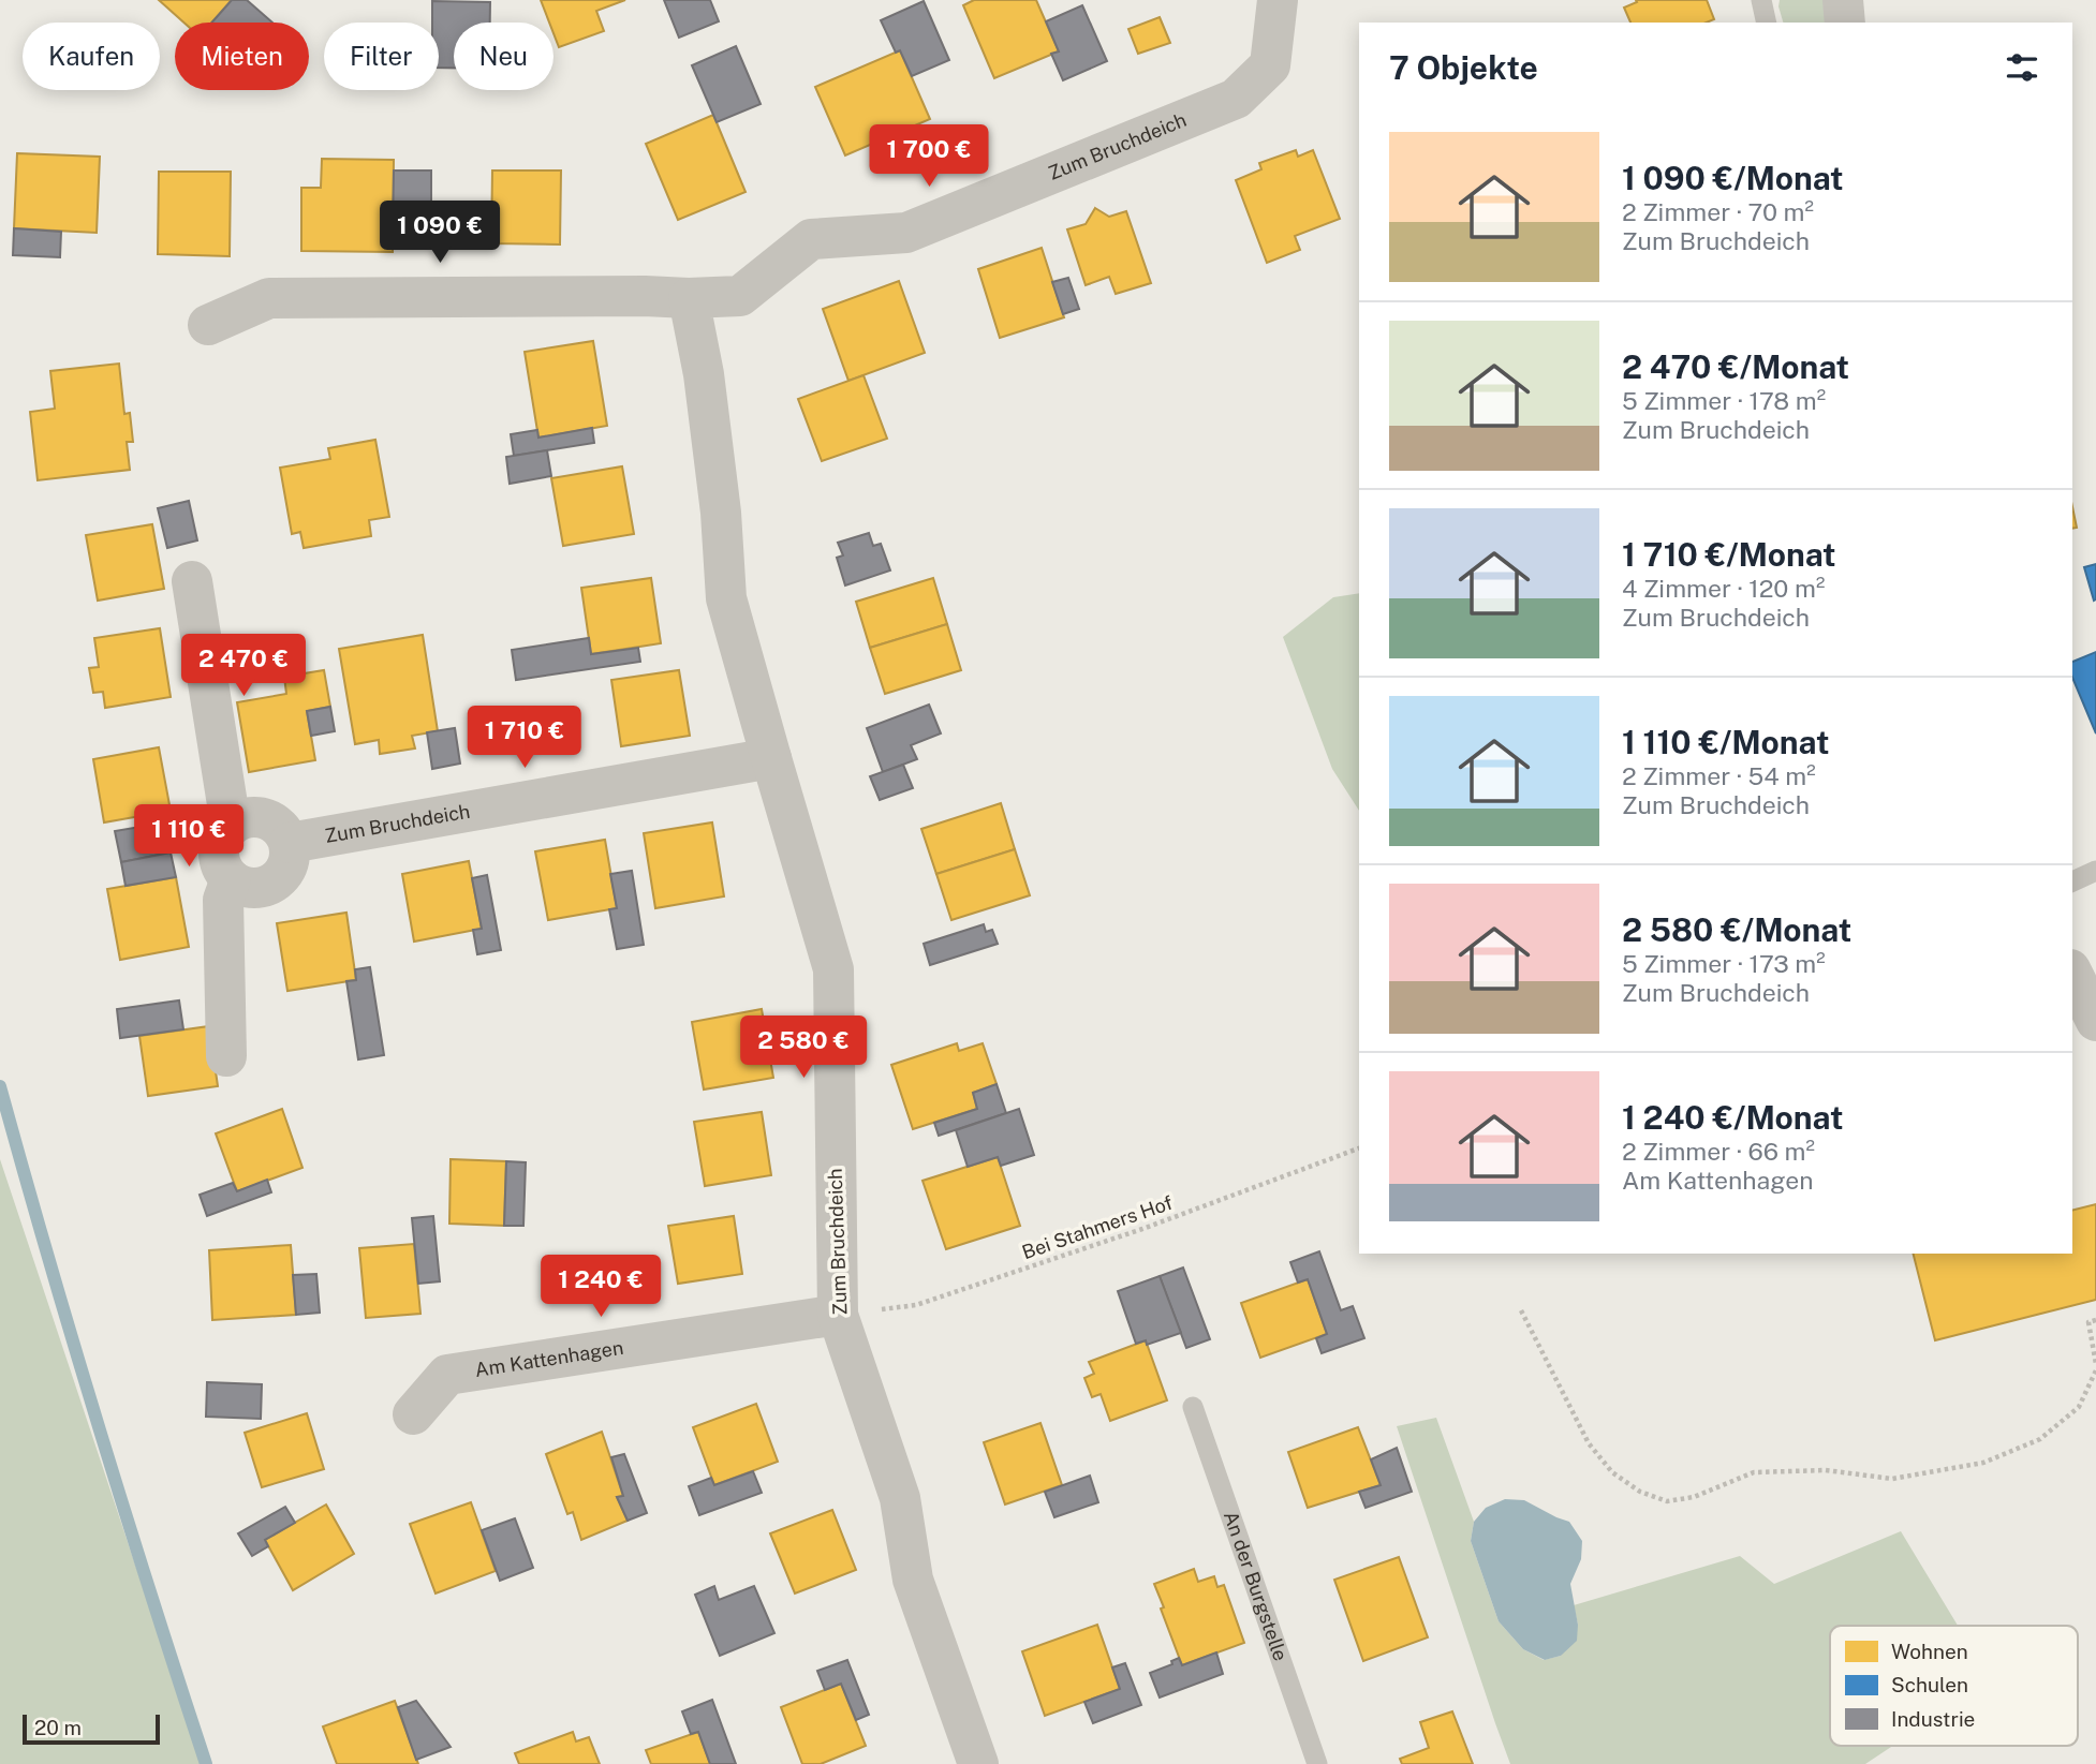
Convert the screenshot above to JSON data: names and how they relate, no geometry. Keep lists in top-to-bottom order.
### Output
{
  "streets": {
    "street": ["Zum Bruchdeich", "Am Kattenhagen"],
    "lane": ["An der Burgstelle"],
    "path": ["Bei Stahmers Hof"]
  },
  "crossings": [
    ["Zum Bruchdeich", "Bei Stahmers Hof"],
    ["Zum Bruchdeich", "Am Kattenhagen"],
    ["Bei Stahmers Hof", "Am Kattenhagen"]
  ],
  "legend": ["Wohnen", "Schulen", "Industrie"],
  "scale_bar": "20 m",
  "page": {
    "chip": [
      "Kaufen",
      "Mieten",
      "Filter",
      "Neu"
    ],
    "heading": "7 Objekte",
    "list": [
      {
        "name": "1 090 €/Monat",
        "note": "2 Zimmer · 70 m² · Zum Bruchdeich"
      },
      {
        "name": "2 470 €/Monat",
        "note": "5 Zimmer · 178 m² · Zum Bruchdeich"
      },
      {
        "name": "1 710 €/Monat",
        "note": "4 Zimmer · 120 m² · Zum Bruchdeich"
      },
      {
        "name": "1 110 €/Monat",
        "note": "2 Zimmer · 54 m² · Zum Bruchdeich"
      },
      {
        "name": "2 580 €/Monat",
        "note": "5 Zimmer · 173 m² · Zum Bruchdeich"
      },
      {
        "name": "1 240 €/Monat",
        "note": "2 Zimmer · 66 m² · Am Kattenhagen"
      }
    ],
    "price": [
      "1 700 €",
      "1 090 €",
      "2 470 €",
      "1 710 €",
      "1 110 €",
      "2 580 €",
      "1 240 €"
    ],
    "scale": "20 m"
  }
}
